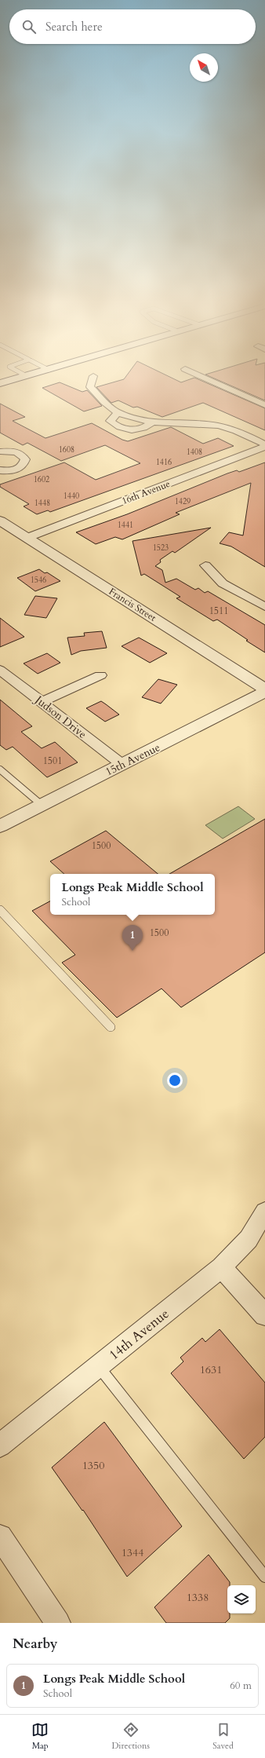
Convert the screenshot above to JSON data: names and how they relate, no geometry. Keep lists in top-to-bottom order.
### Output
{
  "streets": {
    "street": [
      "16th Avenue",
      "Francis Street",
      "Judson Drive",
      "15th Avenue",
      "14th Avenue"
    ]
  },
  "crossings": [
    ["16th Avenue", "Francis Street"],
    ["Judson Drive", "15th Avenue"]
  ],
  "house_numbers": [
    "1608",
    "1408",
    "1416",
    "1602",
    "1440",
    "1429",
    "1448",
    "1441",
    "1523",
    "1546",
    "1511",
    "1501",
    "1500",
    "1500",
    "1631",
    "1350",
    "1344",
    "1338"
  ],
  "north": "top left",
  "page": {
    "search": "Search here",
    "popup": ["Longs Peak Middle School", "School"],
    "pins": "1",
    "heading": "Nearby",
    "list": [
      {
        "mark": "1",
        "name": "Longs Peak Middle School",
        "note": "School",
        "value": "60 m"
      }
    ],
    "nav": ["Map", "Directions", "Saved"]
  }
}
